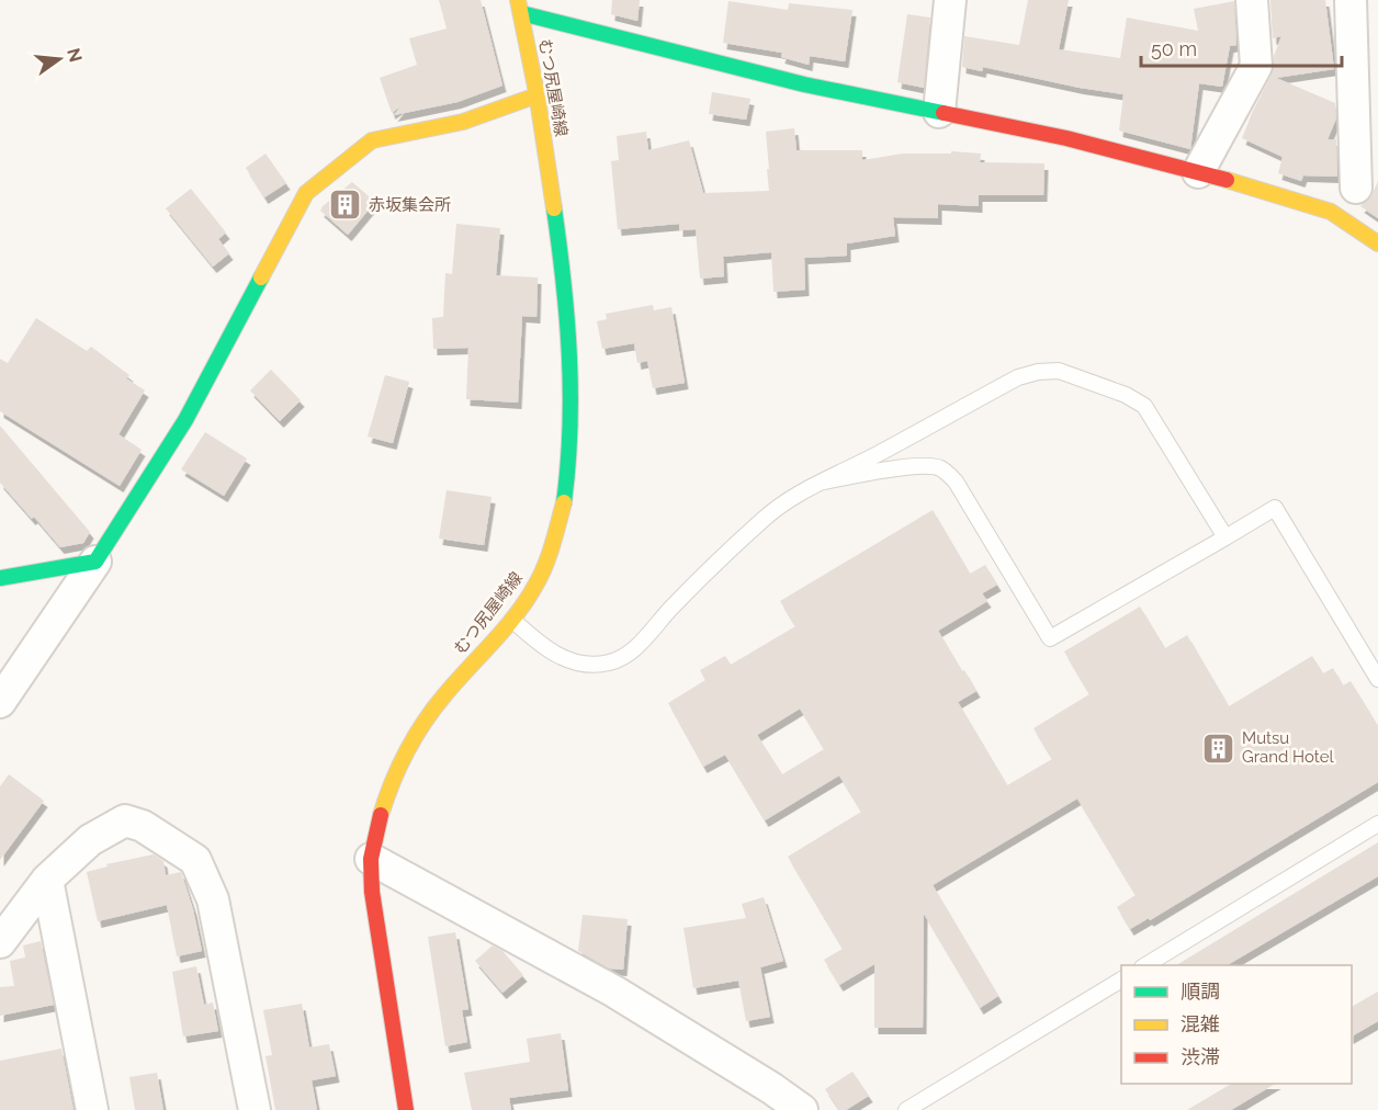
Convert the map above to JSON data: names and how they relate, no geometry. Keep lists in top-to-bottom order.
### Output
{
  "streets": {
    "street": ["むつ尻屋崎線"]
  },
  "places": {
    "building": ["赤坂集会所", "Mutsu Grand Hotel"]
  },
  "legend": ["順調", "混雑", "渋滞"],
  "scale_bar": "50 m",
  "north": "right"
}
